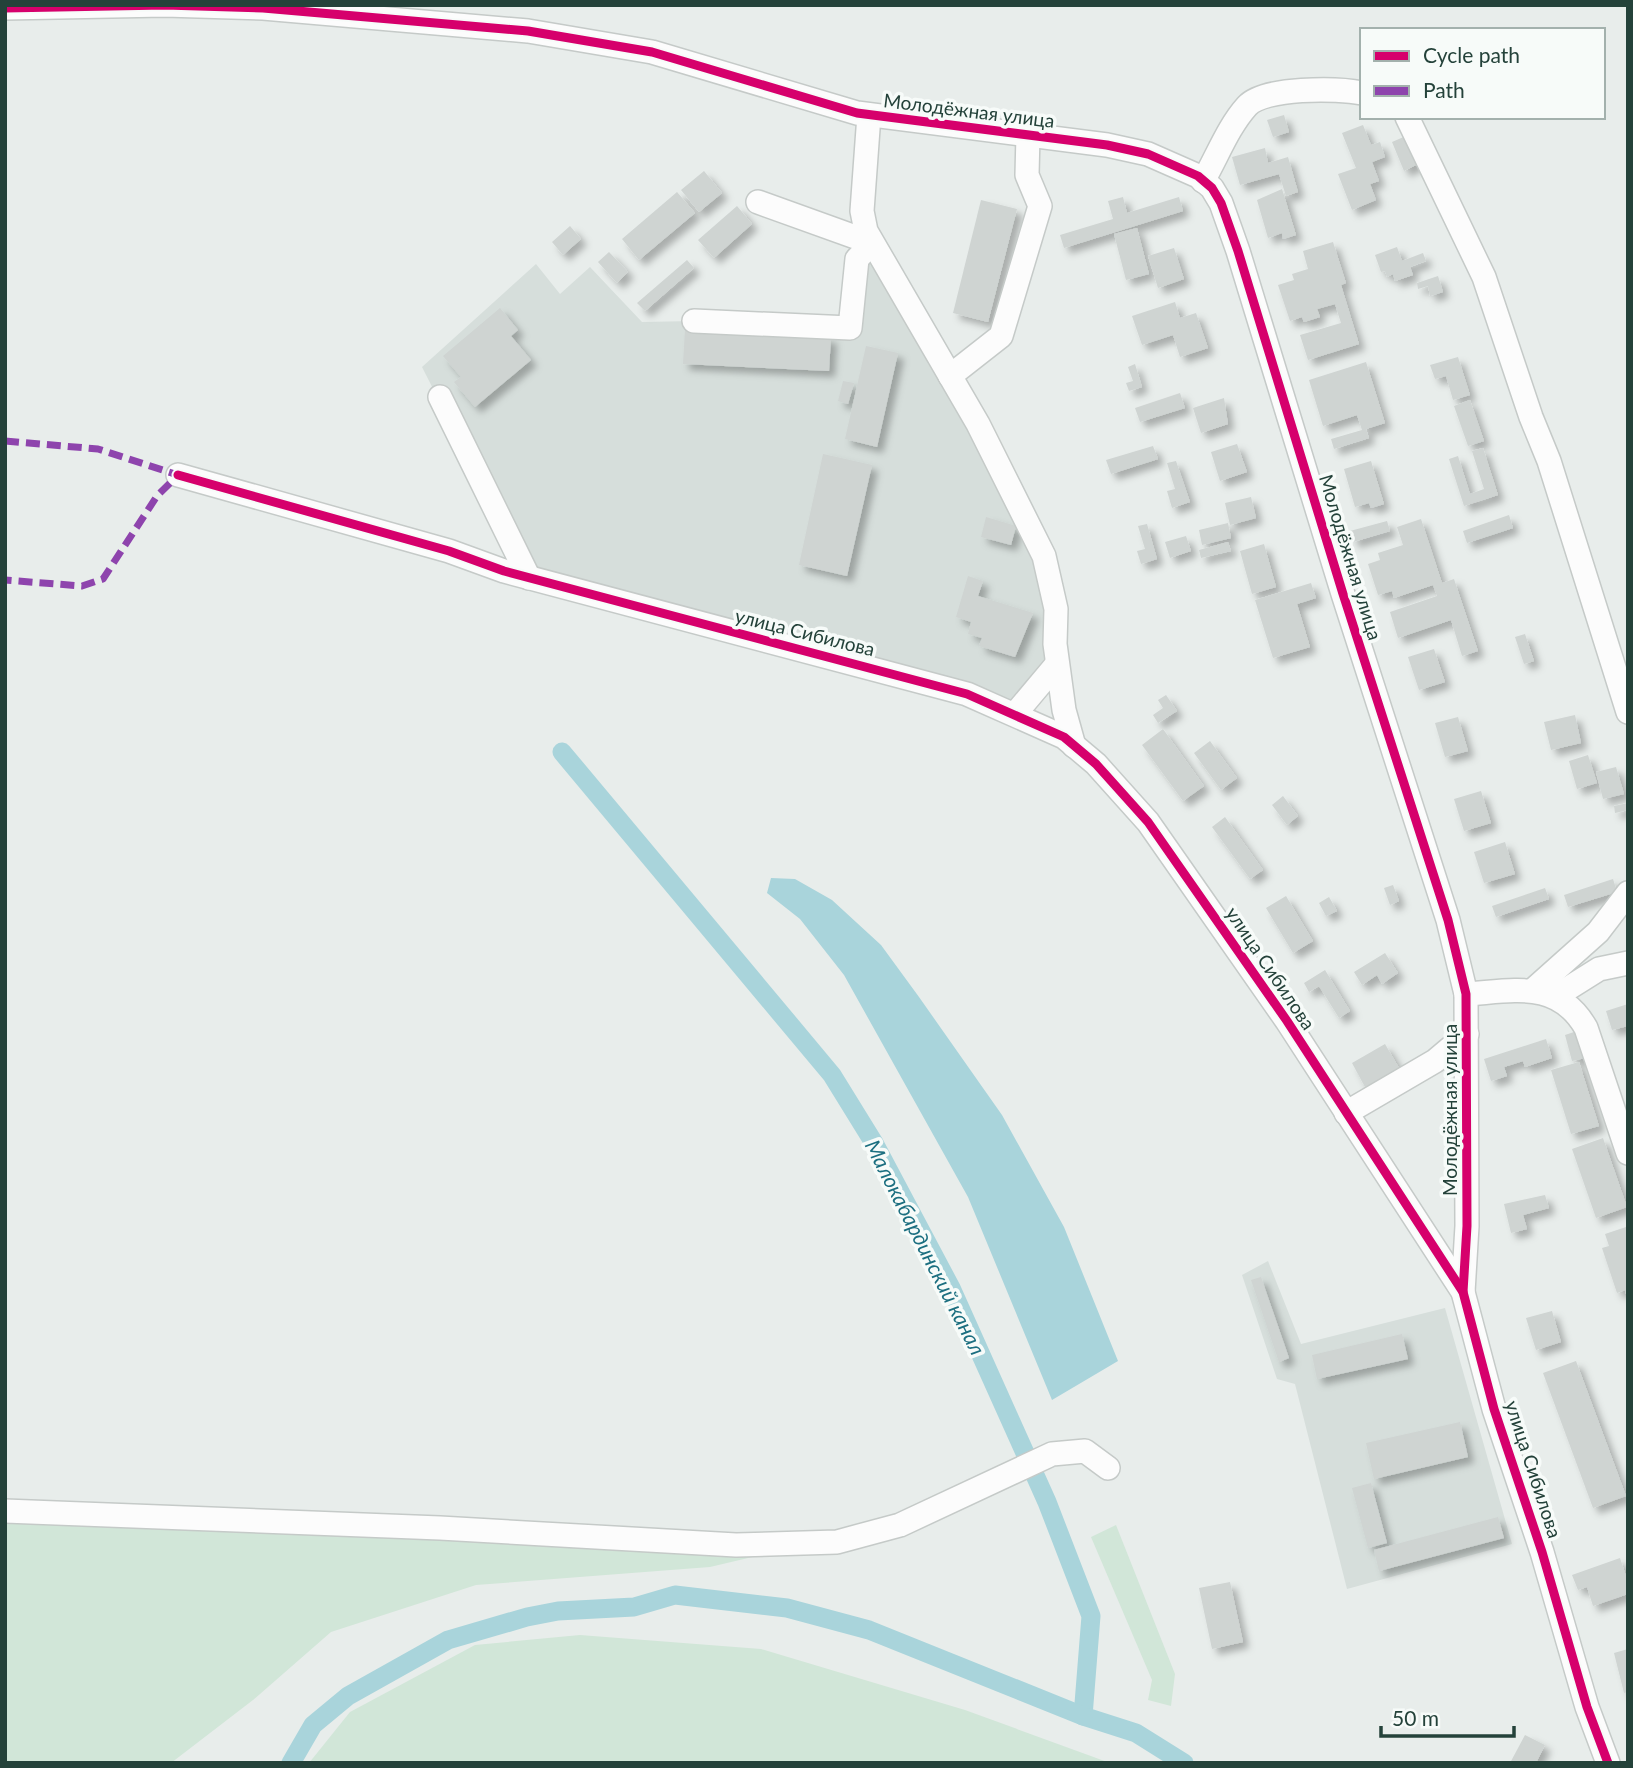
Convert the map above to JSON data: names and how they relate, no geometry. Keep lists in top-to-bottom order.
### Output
{
  "streets": {
    "street": ["Молодёжная улица", "улица Сибилова"]
  },
  "crossings": [
    ["Молодёжная улица", "улица Сибилова"]
  ],
  "water": ["Малокабардинский канал"],
  "legend": ["Cycle path", "Path"],
  "scale_bar": "50 m"
}
